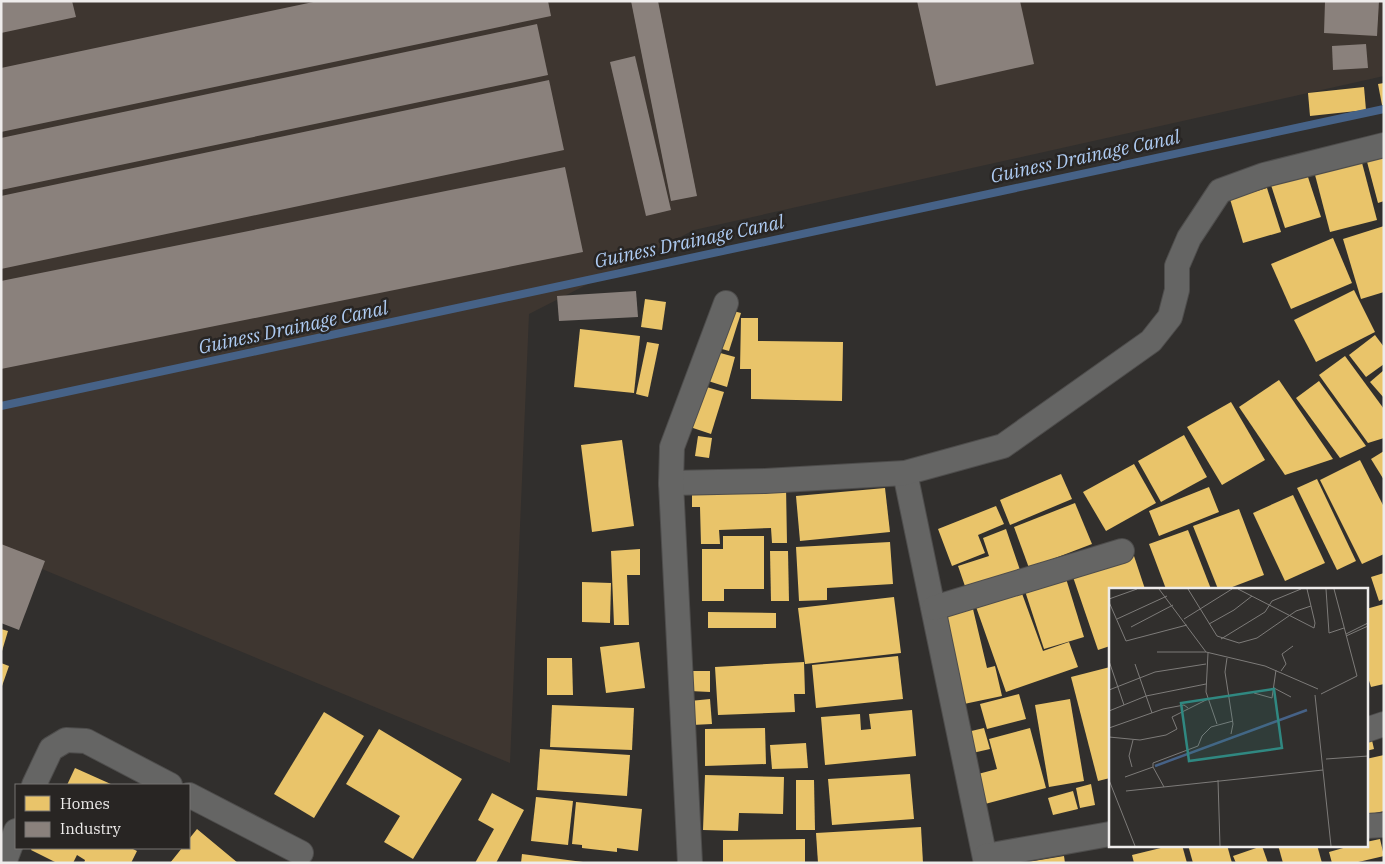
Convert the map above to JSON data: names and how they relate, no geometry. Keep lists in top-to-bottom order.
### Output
{
  "water": ["Guiness Drainage Canal"],
  "legend": ["Homes", "Industry"]
}
